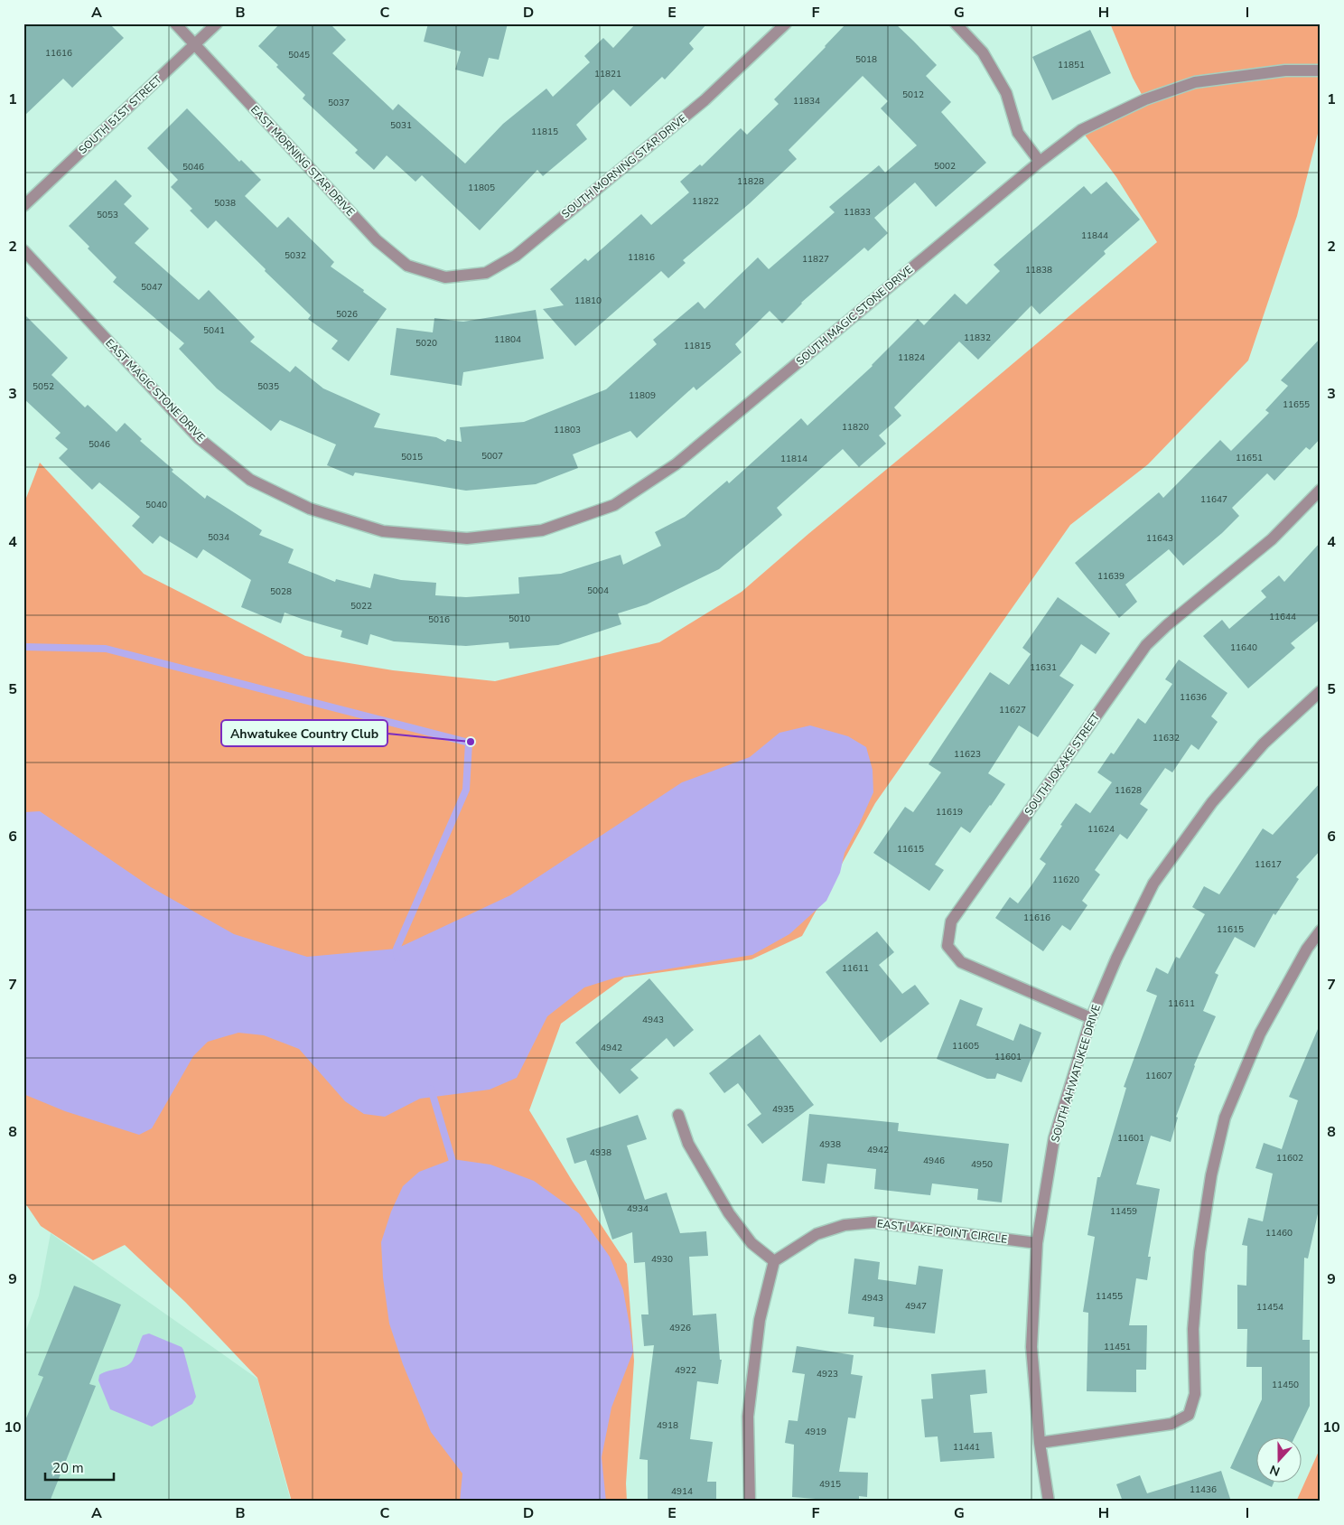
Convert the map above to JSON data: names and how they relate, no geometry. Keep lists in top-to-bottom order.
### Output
{
  "streets": {
    "street": [
      "SOUTH 51ST STREET",
      "EAST MORNING STAR DRIVE",
      "SOUTH MORNING STAR DRIVE",
      "SOUTH MAGIC STONE DRIVE",
      "EAST MAGIC STONE DRIVE",
      "SOUTH JOKAKE STREET",
      "SOUTH AHWATUKEE DRIVE",
      "EAST LAKE POINT CIRCLE"
    ]
  },
  "crossings": [
    ["SOUTH 51ST STREET", "EAST MORNING STAR DRIVE"],
    ["EAST MORNING STAR DRIVE", "SOUTH MORNING STAR DRIVE"],
    ["SOUTH MAGIC STONE DRIVE", "EAST MAGIC STONE DRIVE"],
    ["SOUTH JOKAKE STREET", "SOUTH AHWATUKEE DRIVE"],
    ["SOUTH AHWATUKEE DRIVE", "EAST LAKE POINT CIRCLE"]
  ],
  "places": ["Ahwatukee Country Club"],
  "house_numbers": [
    "11616",
    "5045",
    "5018",
    "11851",
    "11821",
    "5012",
    "11834",
    "5037",
    "5031",
    "11815",
    "5002",
    "5046",
    "11828",
    "11805",
    "11822",
    "5038",
    "11833",
    "5053",
    "11844",
    "5032",
    "11816",
    "11827",
    "11838",
    "5047",
    "11810",
    "5026",
    "5041",
    "11832",
    "11804",
    "5020",
    "11815",
    "11824",
    "5052",
    "5035",
    "11809",
    "11655",
    "11820",
    "11803",
    "5046",
    "5007",
    "5015",
    "11651",
    "11814",
    "11647",
    "5040",
    "5034",
    "11643",
    "11639",
    "5004",
    "5028",
    "5022",
    "11644",
    "5010",
    "5016",
    "11640",
    "11631",
    "11636",
    "11627",
    "11632",
    "11623",
    "11628",
    "11619",
    "11624",
    "11615",
    "11617",
    "11620",
    "11616",
    "11615",
    "11611",
    "11611",
    "4943",
    "11605",
    "4942",
    "11601",
    "11607",
    "4935",
    "11601",
    "4938",
    "4942",
    "4938",
    "11602",
    "4946",
    "4950",
    "4934",
    "11459",
    "11460",
    "4930",
    "11455",
    "4943",
    "4947",
    "11454",
    "4926",
    "11451",
    "4922",
    "4923",
    "11450",
    "4918",
    "4919",
    "11441",
    "4915",
    "11436",
    "4914"
  ],
  "scale_bar": "20 m",
  "north": "bottom",
  "grid": {
    "columns": [
      "A",
      "B",
      "C",
      "D",
      "E",
      "F",
      "G",
      "H",
      "I"
    ],
    "rows": [
      "1",
      "2",
      "3",
      "4",
      "5",
      "6",
      "7",
      "8",
      "9",
      "10"
    ]
  }
}
